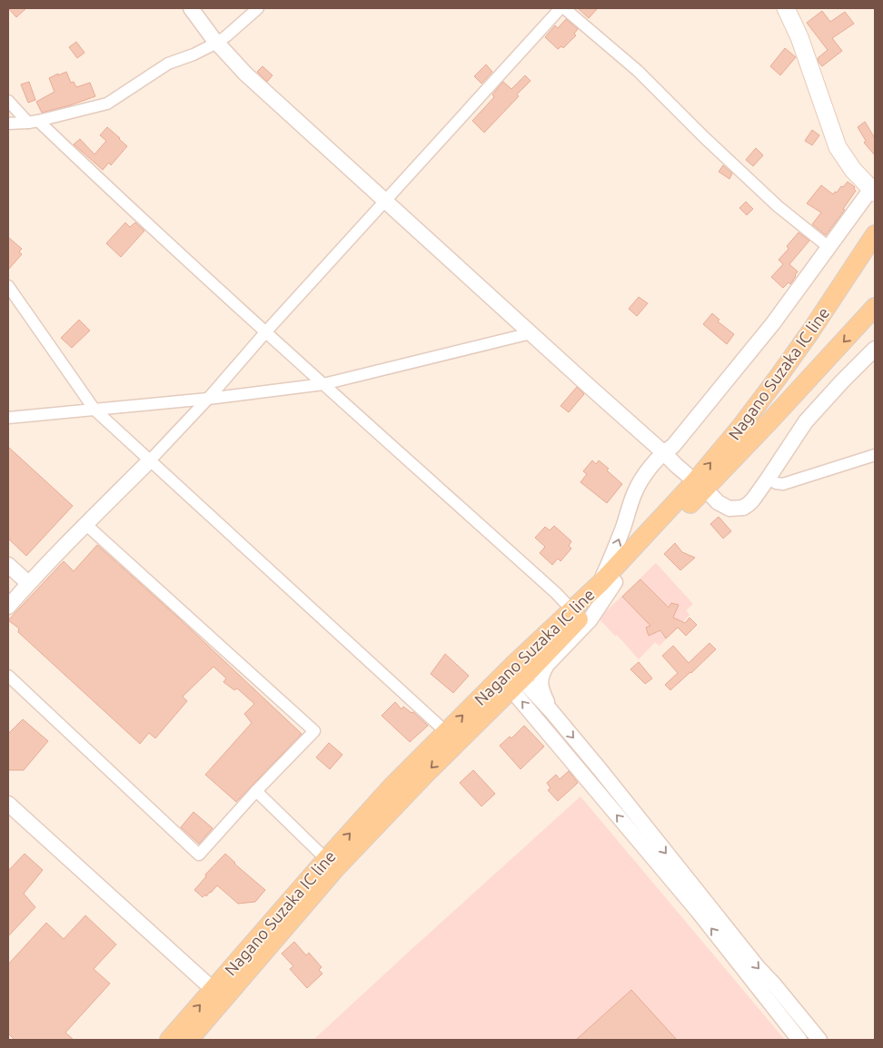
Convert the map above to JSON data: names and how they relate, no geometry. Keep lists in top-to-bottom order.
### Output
{
  "streets": {
    "main road": ["Nagano Suzaka IC line"]
  }
}
